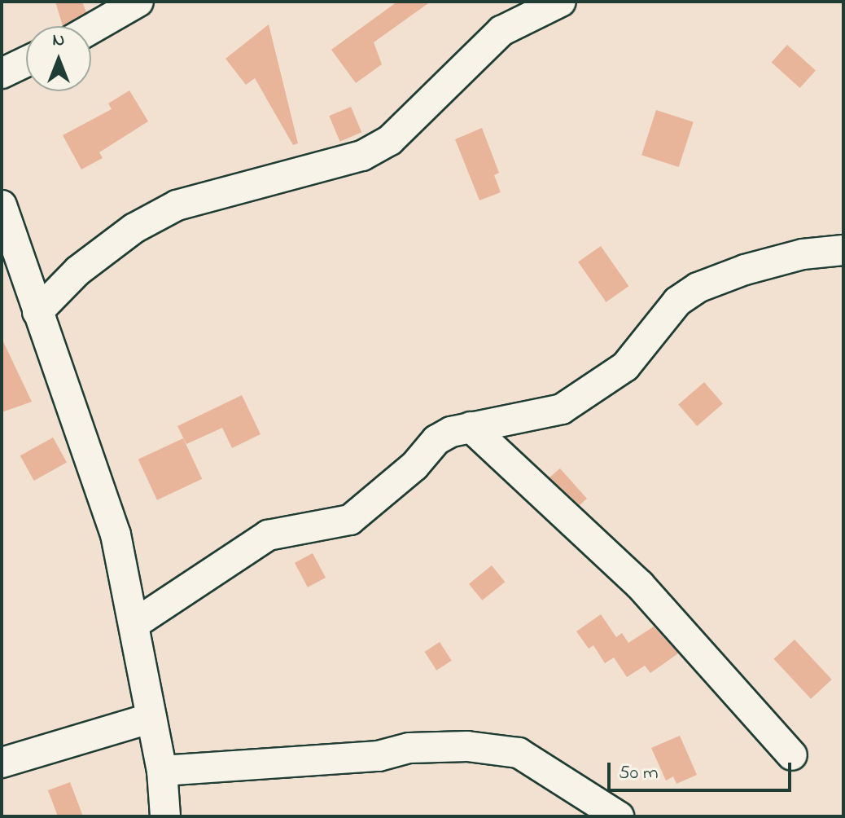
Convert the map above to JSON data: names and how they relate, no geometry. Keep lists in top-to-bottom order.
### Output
{
  "scale_bar": "50 m",
  "north": "top"
}
